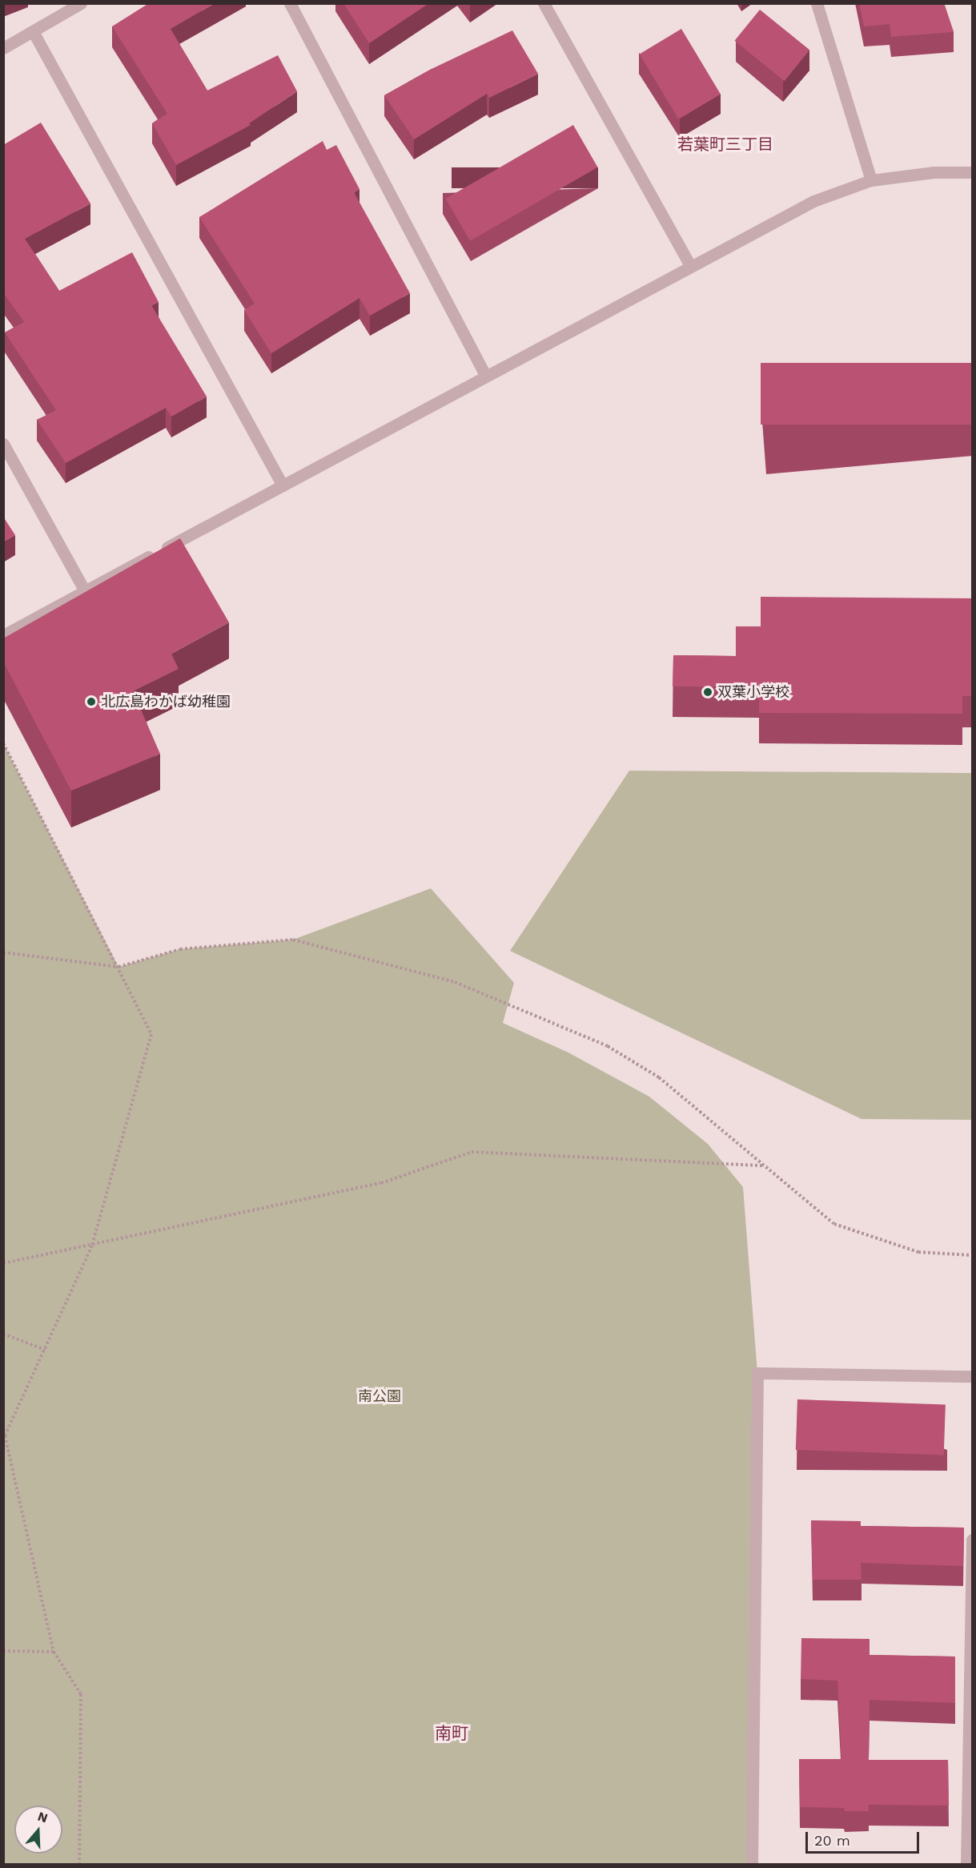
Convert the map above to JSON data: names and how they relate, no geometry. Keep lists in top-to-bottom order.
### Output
{
  "districts": ["若葉町三丁目", "南町"],
  "parks": ["南公園"],
  "places": ["双葉小学校", "北広島わかば幼稚園"],
  "scale_bar": "20 m",
  "north": "top"
}
